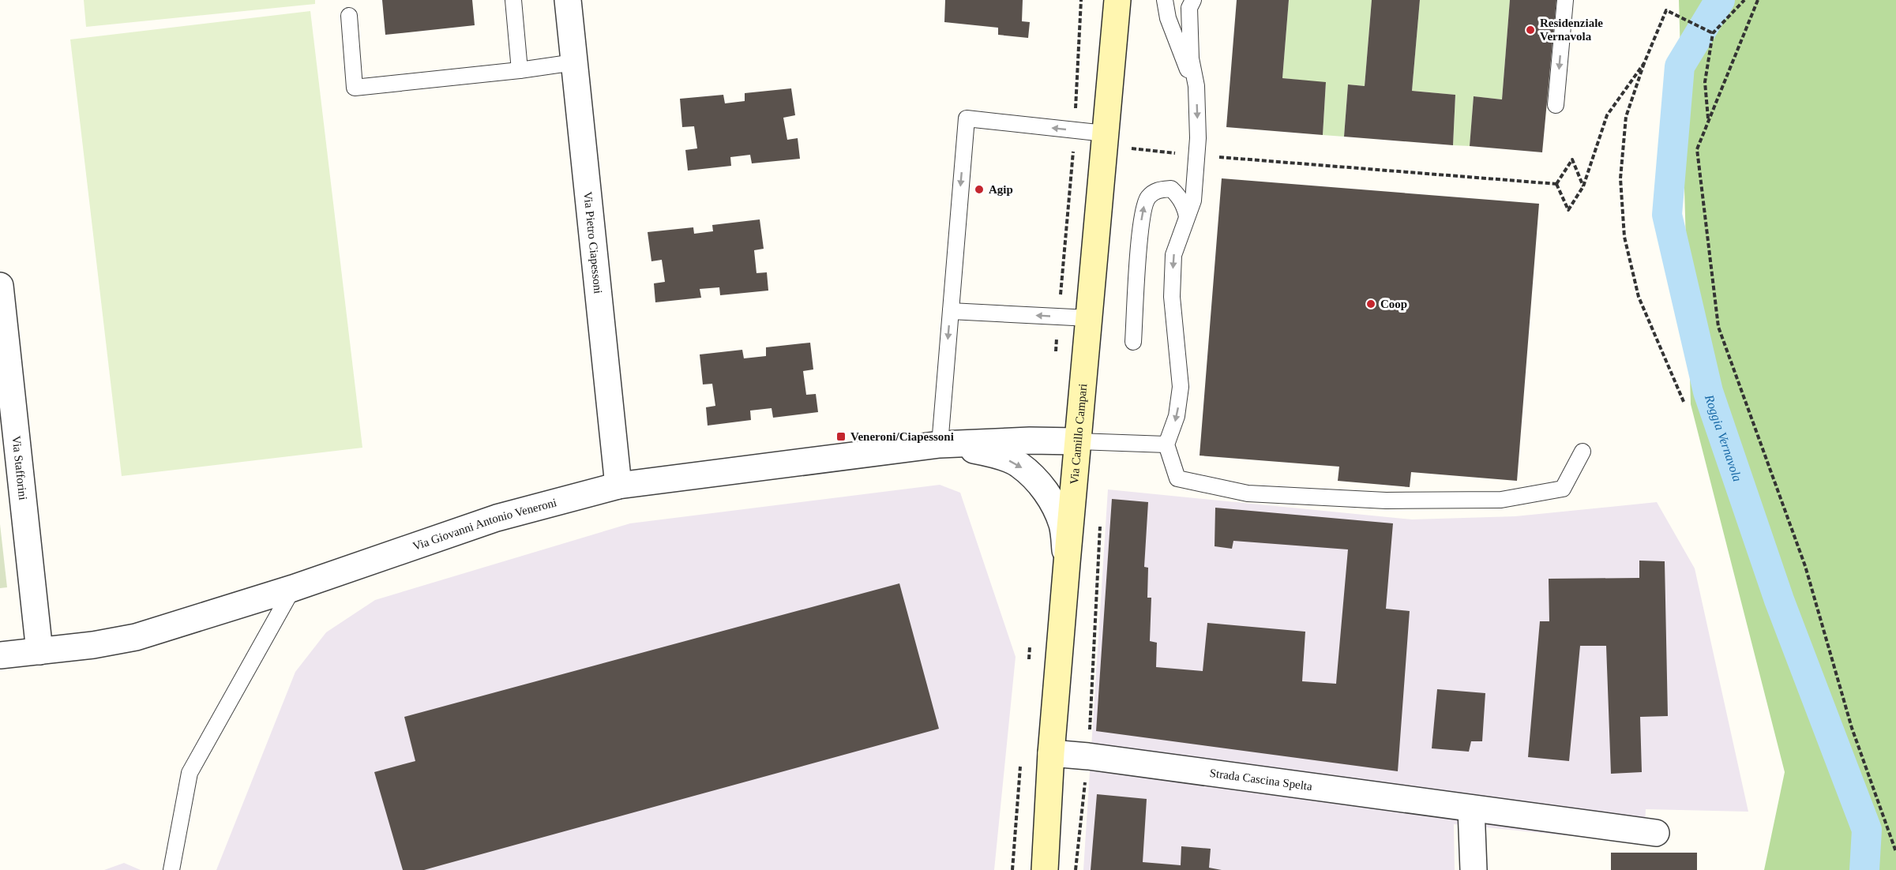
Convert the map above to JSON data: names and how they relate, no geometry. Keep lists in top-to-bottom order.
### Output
{
  "streets": {
    "street": [
      "Via Pietro Ciapessoni",
      "Via Camillo Campari",
      "Via Stafforini",
      "Via Giovanni Antonio Veneroni",
      "Strada Cascina Spelta"
    ]
  },
  "crossings": [
    ["Via Pietro Ciapessoni", "Via Giovanni Antonio Veneroni"],
    ["Via Camillo Campari", "Via Giovanni Antonio Veneroni"],
    ["Via Camillo Campari", "Strada Cascina Spelta"],
    ["Via Stafforini", "Via Giovanni Antonio Veneroni"]
  ],
  "water": ["Roggia Vernavola"],
  "places": {
    "other": ["Residenziale Vernavola", "Agip", "Coop"],
    "transit": ["Veneroni/Ciapessoni"]
  }
}
